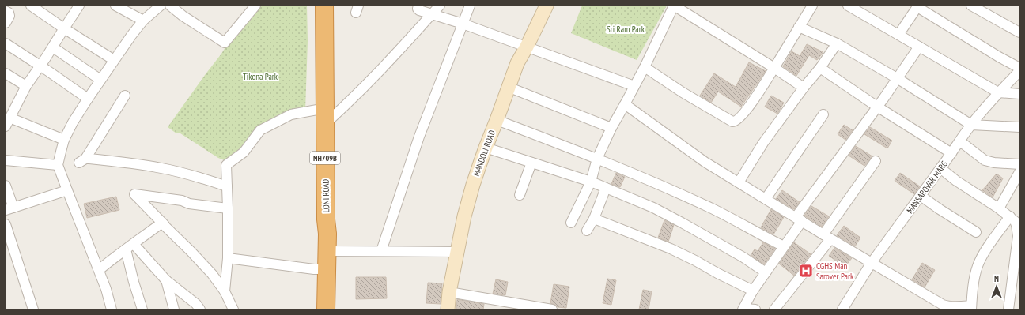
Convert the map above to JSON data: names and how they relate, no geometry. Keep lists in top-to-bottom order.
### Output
{
  "streets": {
    "highway": ["NH709B", "LONI ROAD"],
    "street": ["MANDOLI ROAD", "MANSAROVAR MARG"]
  },
  "parks": ["Sri Ram Park", "Tikona Park"],
  "places": {
    "hospital": ["CGHS Man Sarover Park"]
  },
  "north": "top"
}
